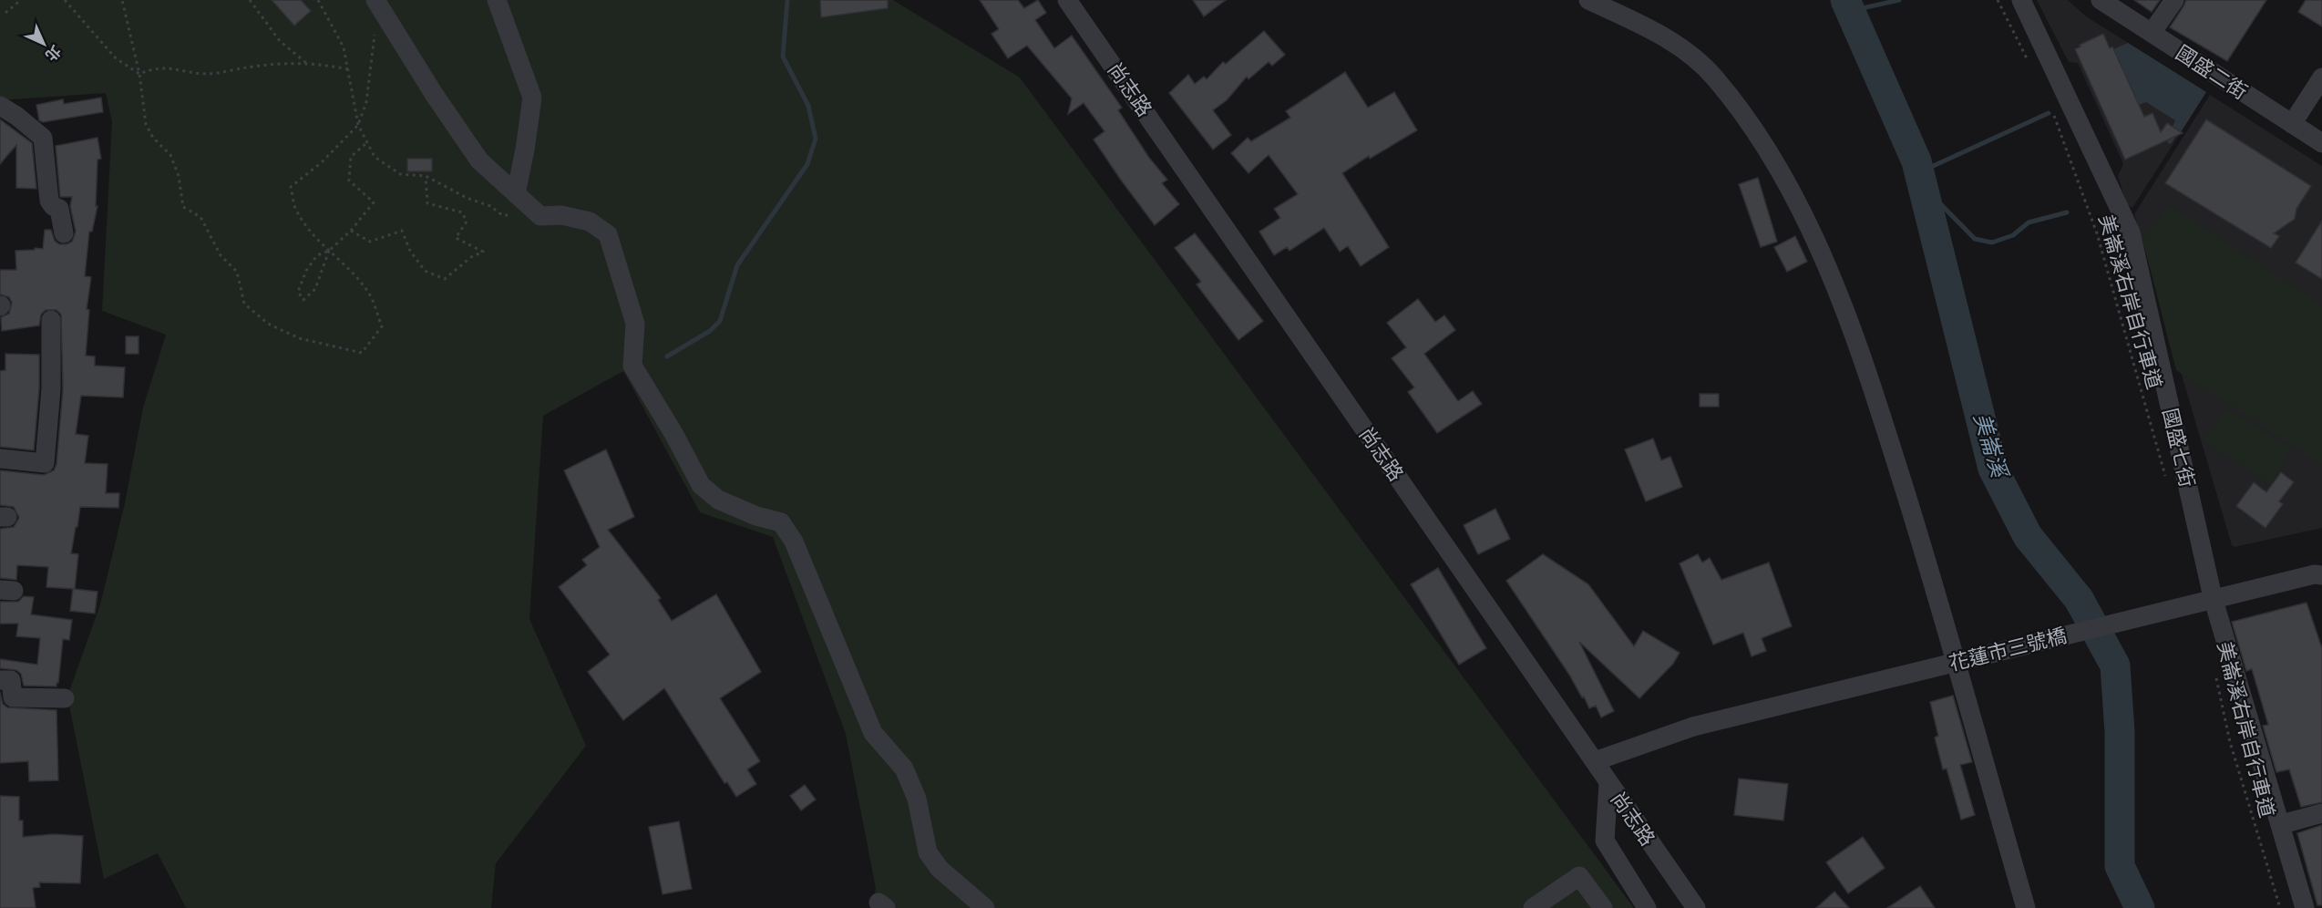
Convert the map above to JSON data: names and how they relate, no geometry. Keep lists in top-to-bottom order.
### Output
{
  "streets": {
    "street": [
      "國盛二街",
      "尚志路",
      "國盛七街",
      "花蓮市三號橋"
    ],
    "path": ["美崙溪右岸自行車道"]
  },
  "crossings": [
    ["尚志路", "花蓮市三號橋"]
  ],
  "water": ["美崙溪"],
  "north": "bottom right"
}
